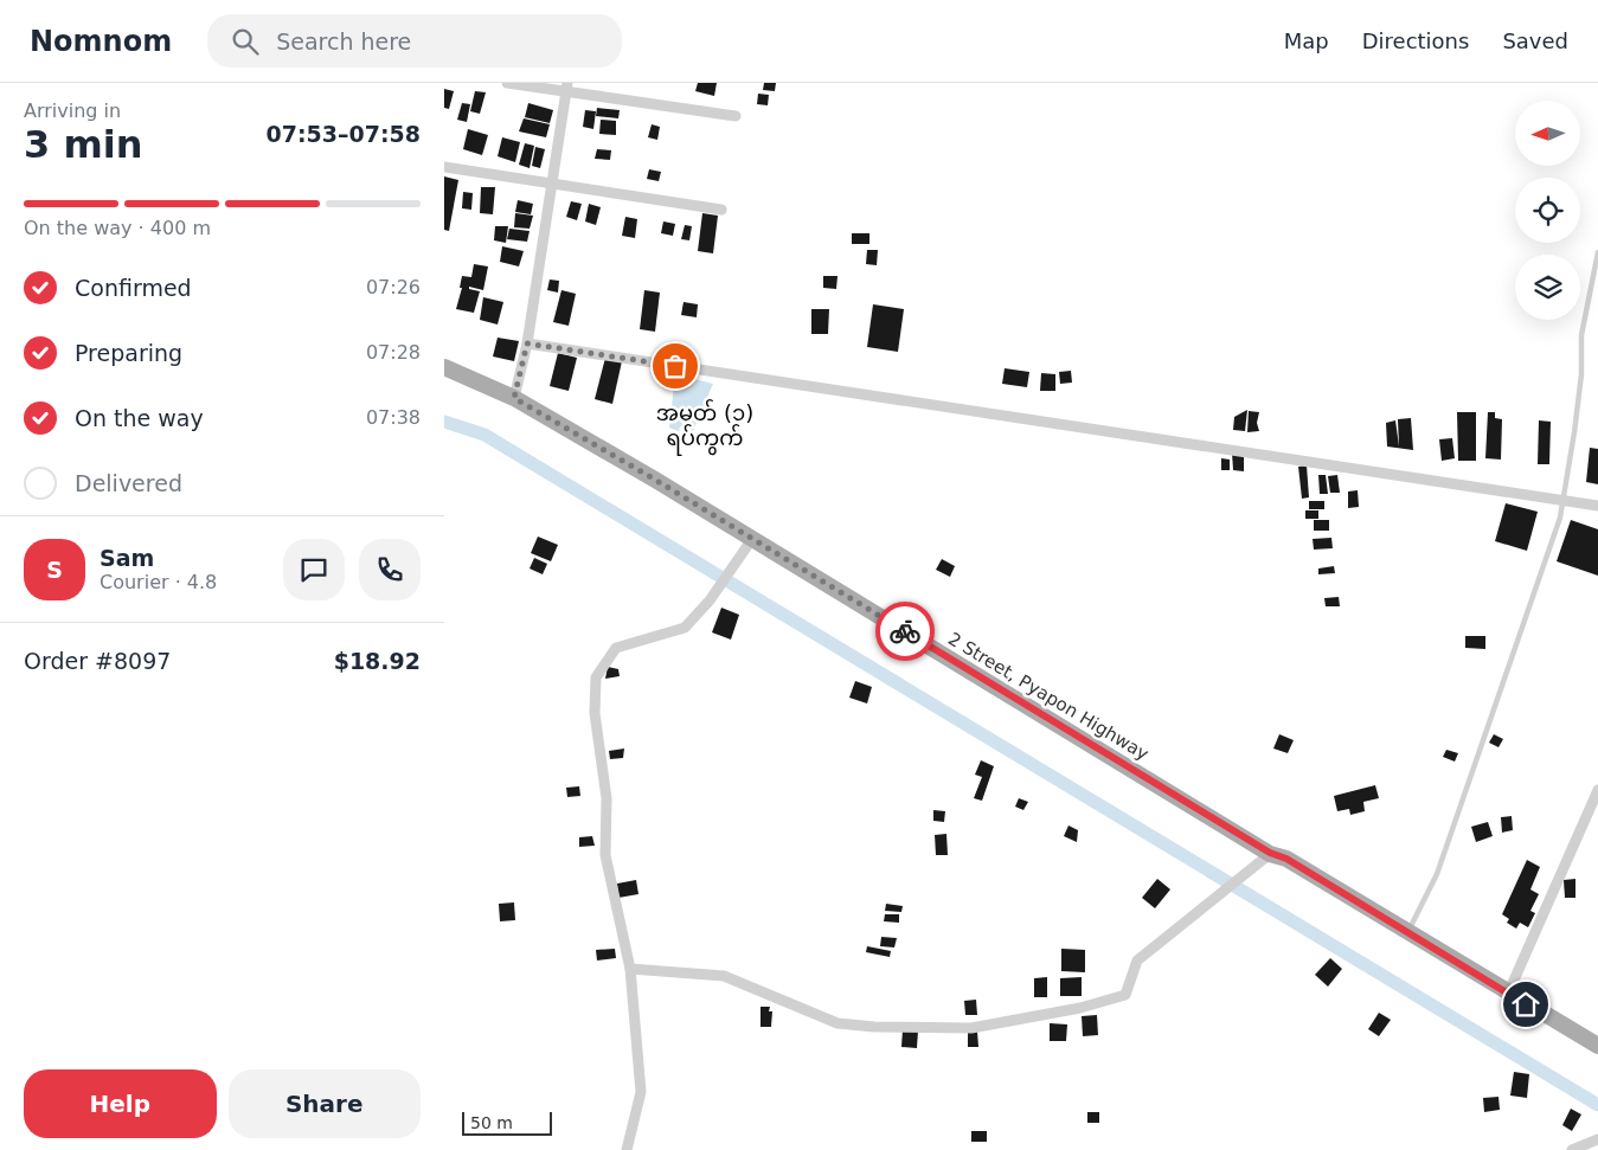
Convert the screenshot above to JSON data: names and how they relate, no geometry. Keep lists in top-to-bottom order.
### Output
{
  "streets": {
    "main road": ["2 Street, Pyapon Highway"]
  },
  "districts": ["အမှတ် (၁) ရပ်ကွက်"],
  "scale_bar": "50 m",
  "north": "left",
  "page": {
    "header": "Nomnom",
    "search": "Search here",
    "nav": ["Map", "Directions", "Saved"],
    "heading": ["3 min", "Arriving in", "07:53–07:58"],
    "panel": [
      "Sam",
      "Courier · 4.8",
      "Order #8097",
      "$18.92"
    ],
    "bar": "On the way · 400 m",
    "list": [
      ["Confirmed", "07:26"],
      ["Preparing", "07:28"],
      ["On the way", "07:38"],
      "Delivered"
    ],
    "round": "S",
    "buttons": ["Help", "Share"],
    "scale": "50 m"
  }
}
